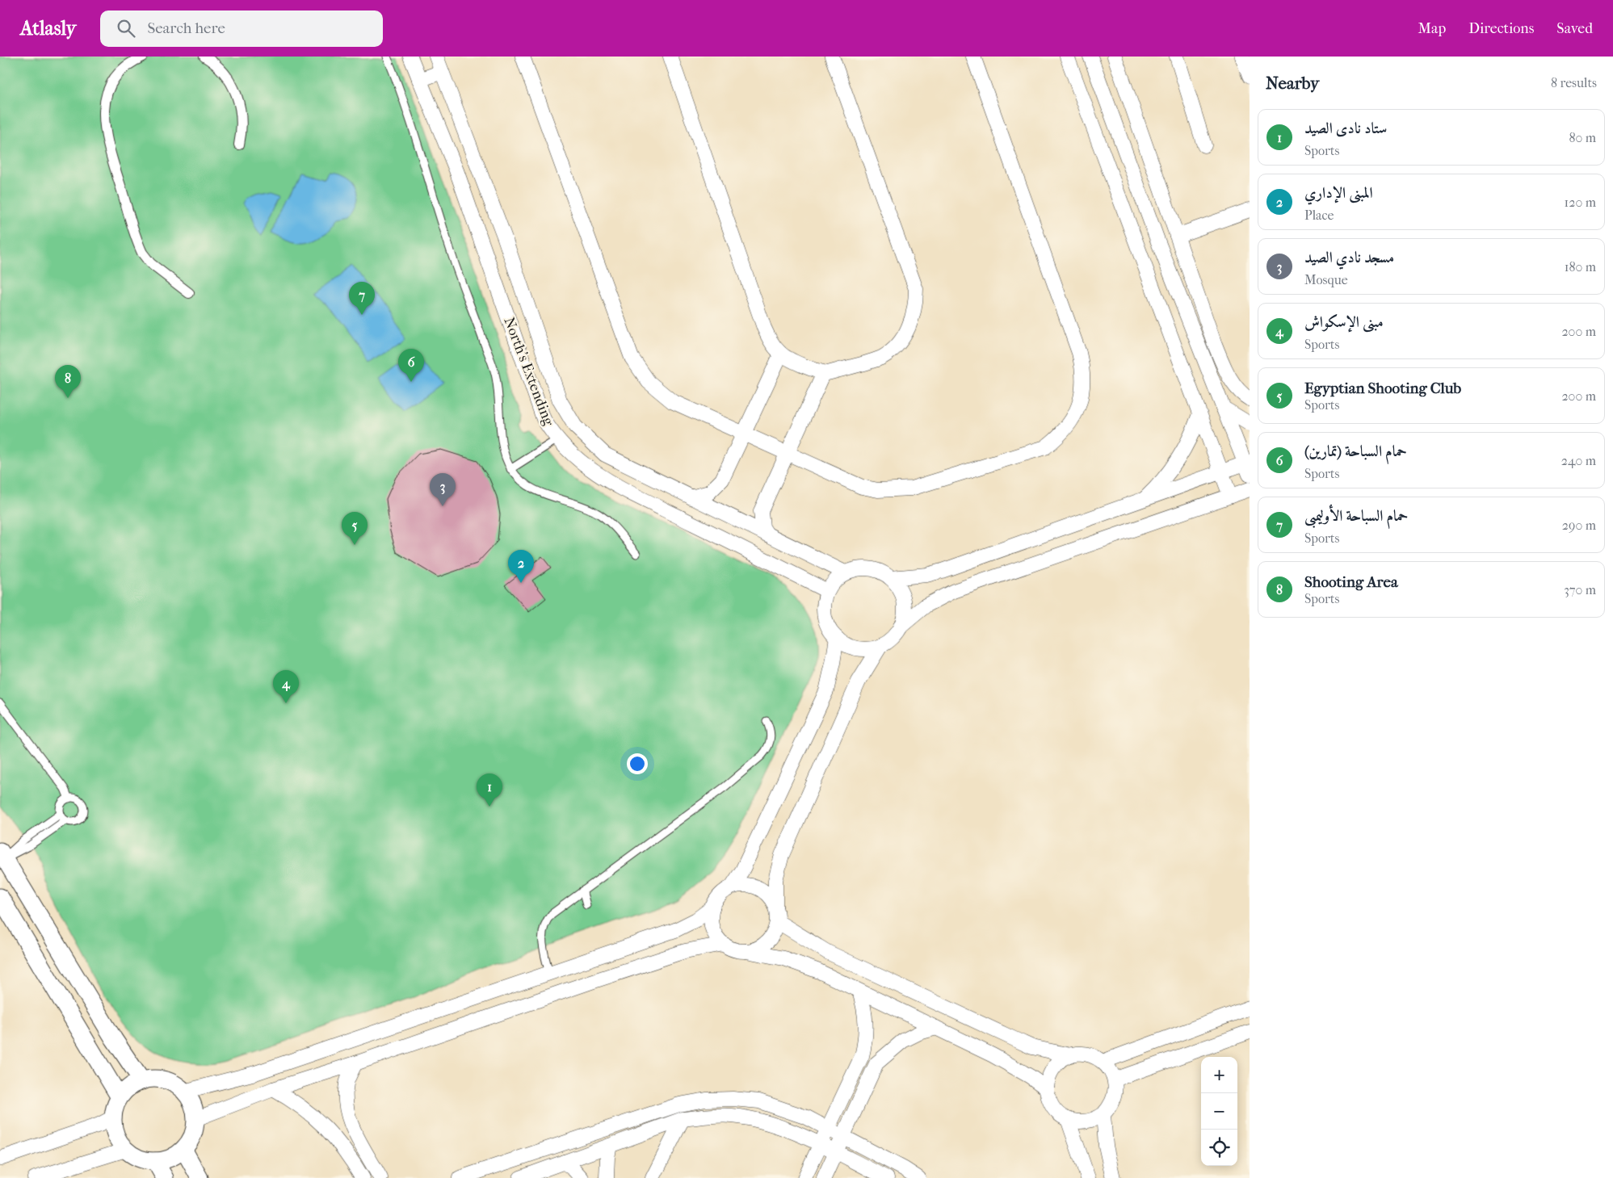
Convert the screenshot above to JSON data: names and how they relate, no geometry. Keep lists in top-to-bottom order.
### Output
{
  "streets": {
    "street": ["North's Extending"]
  },
  "page": {
    "header": "Atlasly",
    "search": "Search here",
    "nav": ["Map", "Directions", "Saved"],
    "heading": ["Nearby", "8 results"],
    "list": [
      {
        "mark": "1",
        "name": "ستاد نادى الصيد",
        "note": "Sports",
        "value": "80 m"
      },
      {
        "mark": "2",
        "name": "المبنى الإداري",
        "note": "Place",
        "value": "120 m"
      },
      {
        "mark": "3",
        "name": "مسجد نادي الصيد",
        "note": "Mosque",
        "value": "180 m"
      },
      {
        "mark": "4",
        "name": "مبنى الإسكواش",
        "note": "Sports",
        "value": "200 m"
      },
      {
        "mark": "5",
        "name": "Egyptian Shooting Club",
        "note": "Sports",
        "value": "200 m"
      },
      {
        "mark": "6",
        "name": "حمام السباحة (تمارين)",
        "note": "Sports",
        "value": "240 m"
      },
      {
        "mark": "7",
        "name": "حمام السباحة الأوليمبى",
        "note": "Sports",
        "value": "290 m"
      },
      {
        "mark": "8",
        "name": "Shooting Area",
        "note": "Sports",
        "value": "370 m"
      }
    ],
    "pins": [
      "7",
      "6",
      "8",
      "3",
      "5",
      "2",
      "4",
      "1"
    ],
    "map_buttons": ["+", "−"]
  }
}
